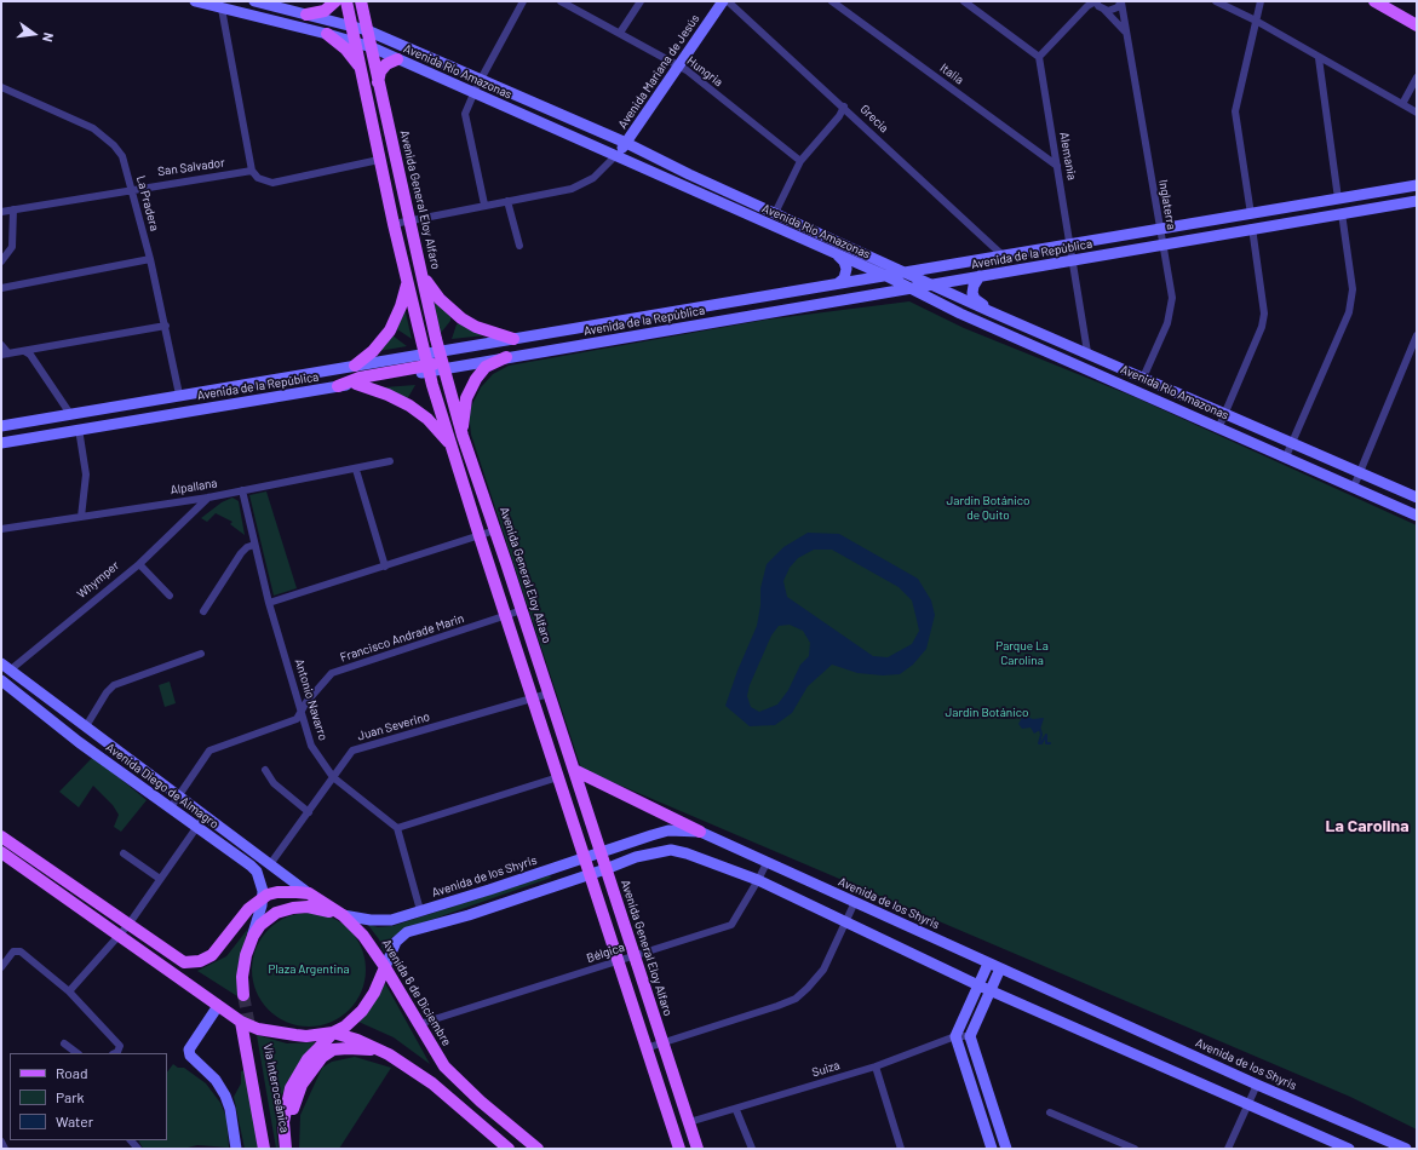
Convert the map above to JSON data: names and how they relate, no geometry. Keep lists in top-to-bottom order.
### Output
{
  "streets": {
    "main road": [
      "Avenida Río Amazonas",
      "Avenida Mariana de Jesús",
      "Avenida General Eloy Alfaro",
      "Avenida de la República",
      "Whymper",
      "Avenida Diego de Almagro",
      "Avenida de los Shyris",
      "Avenida 6 de Diciembre",
      "Vía Interoceánica"
    ],
    "street": [
      "Hungria",
      "Italia",
      "Grecia",
      "Alemania",
      "San Salvador",
      "La Pradera",
      "Inglaterra",
      "Alpallana",
      "Francisco Andrade Marin",
      "Antonio Navarro",
      "Juan Severino",
      "Bélgica",
      "Suiza"
    ]
  },
  "crossings": [
    ["Avenida Río Amazonas", "Avenida Mariana de Jesús"],
    ["Avenida Río Amazonas", "Alemania"],
    ["Avenida Río Amazonas", "Avenida General Eloy Alfaro"],
    ["Avenida Río Amazonas", "Inglaterra"],
    ["Avenida Río Amazonas", "Avenida de la República"],
    ["Avenida Mariana de Jesús", "Hungria"],
    ["Italia", "Alemania"],
    ["Grecia", "Avenida de la República"],
    ["Alemania", "Avenida de la República"],
    ["San Salvador", "La Pradera"],
    ["Avenida General Eloy Alfaro", "Avenida de la República"],
    ["Avenida General Eloy Alfaro", "Francisco Andrade Marin"],
    ["Avenida General Eloy Alfaro", "Juan Severino"],
    ["Avenida General Eloy Alfaro", "Avenida de los Shyris"],
    ["Avenida General Eloy Alfaro", "Bélgica"],
    ["Avenida General Eloy Alfaro", "Suiza"],
    ["La Pradera", "Avenida de la República"],
    ["Inglaterra", "Avenida de la República"],
    ["Alpallana", "Whymper"],
    ["Alpallana", "Antonio Navarro"],
    ["Whymper", "Avenida Diego de Almagro"],
    ["Francisco Andrade Marin", "Antonio Navarro"],
    ["Francisco Andrade Marin", "Avenida Diego de Almagro"],
    ["Antonio Navarro", "Juan Severino"],
    ["Juan Severino", "Avenida Diego de Almagro"],
    ["Avenida Diego de Almagro", "Avenida 6 de Diciembre"],
    ["Avenida de los Shyris", "Bélgica"],
    ["Avenida de los Shyris", "Avenida 6 de Diciembre"],
    ["Bélgica", "Avenida 6 de Diciembre"],
    ["Avenida 6 de Diciembre", "Vía Interoceánica"]
  ],
  "districts": ["La Carolina"],
  "parks": [
    "Jardin Botánico de Quito",
    "Parque La Carolina",
    "Jardin Botánico",
    "Plaza Argentina"
  ],
  "legend": ["Road", "Park", "Water"],
  "north": "right"
}
